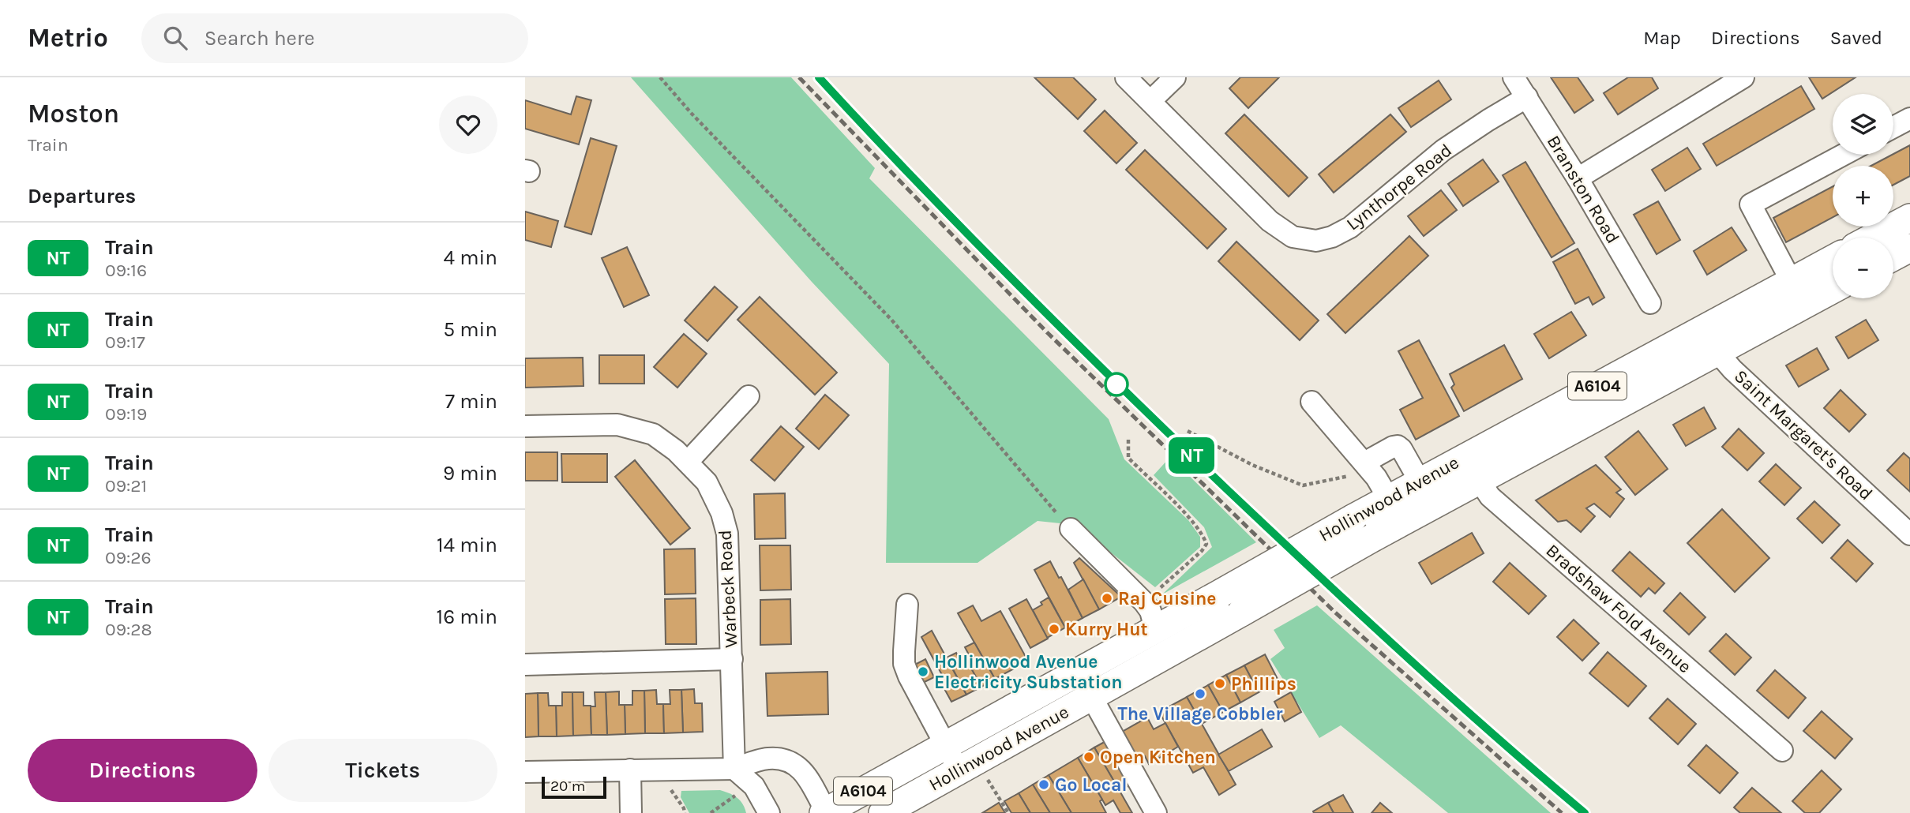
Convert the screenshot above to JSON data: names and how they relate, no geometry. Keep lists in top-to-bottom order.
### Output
{
  "streets": {
    "main road": ["A6104", "Hollinwood Avenue"],
    "street": [
      "Lynthorpe Road",
      "Branston Road",
      "Saint Margaret's Road",
      "Warbeck Road",
      "Bradshaw Fold Avenue"
    ]
  },
  "crossings": [
    ["Lynthorpe Road", "Branston Road"],
    ["Saint Margaret's Road", "Hollinwood Avenue"],
    ["Hollinwood Avenue", "Bradshaw Fold Avenue"]
  ],
  "places": [
    "Raj Cuisine",
    "Kurry Hut",
    "Hollinwood Avenue Electricity Substation",
    "Phillips",
    "The Village Cobbler",
    "Open Kitchen",
    "Go Local"
  ],
  "scale_bar": "20 m",
  "page": {
    "header": "Metrio",
    "search": "Search here",
    "nav": ["Map", "Directions", "Saved"],
    "heading": [
      ["Moston", "Train"],
      "Departures"
    ],
    "on_map": "NT",
    "map_buttons": ["+", "−"],
    "list": [
      {
        "mark": "NT",
        "name": "Train",
        "note": "09:16",
        "value": "4 min"
      },
      {
        "mark": "NT",
        "name": "Train",
        "note": "09:17",
        "value": "5 min"
      },
      {
        "mark": "NT",
        "name": "Train",
        "note": "09:19",
        "value": "7 min"
      },
      {
        "mark": "NT",
        "name": "Train",
        "note": "09:21",
        "value": "9 min"
      },
      {
        "mark": "NT",
        "name": "Train",
        "note": "09:26",
        "value": "14 min"
      },
      {
        "mark": "NT",
        "name": "Train",
        "note": "09:28",
        "value": "16 min"
      }
    ],
    "buttons": ["Directions", "Tickets"],
    "scale": "20 m"
  }
}
